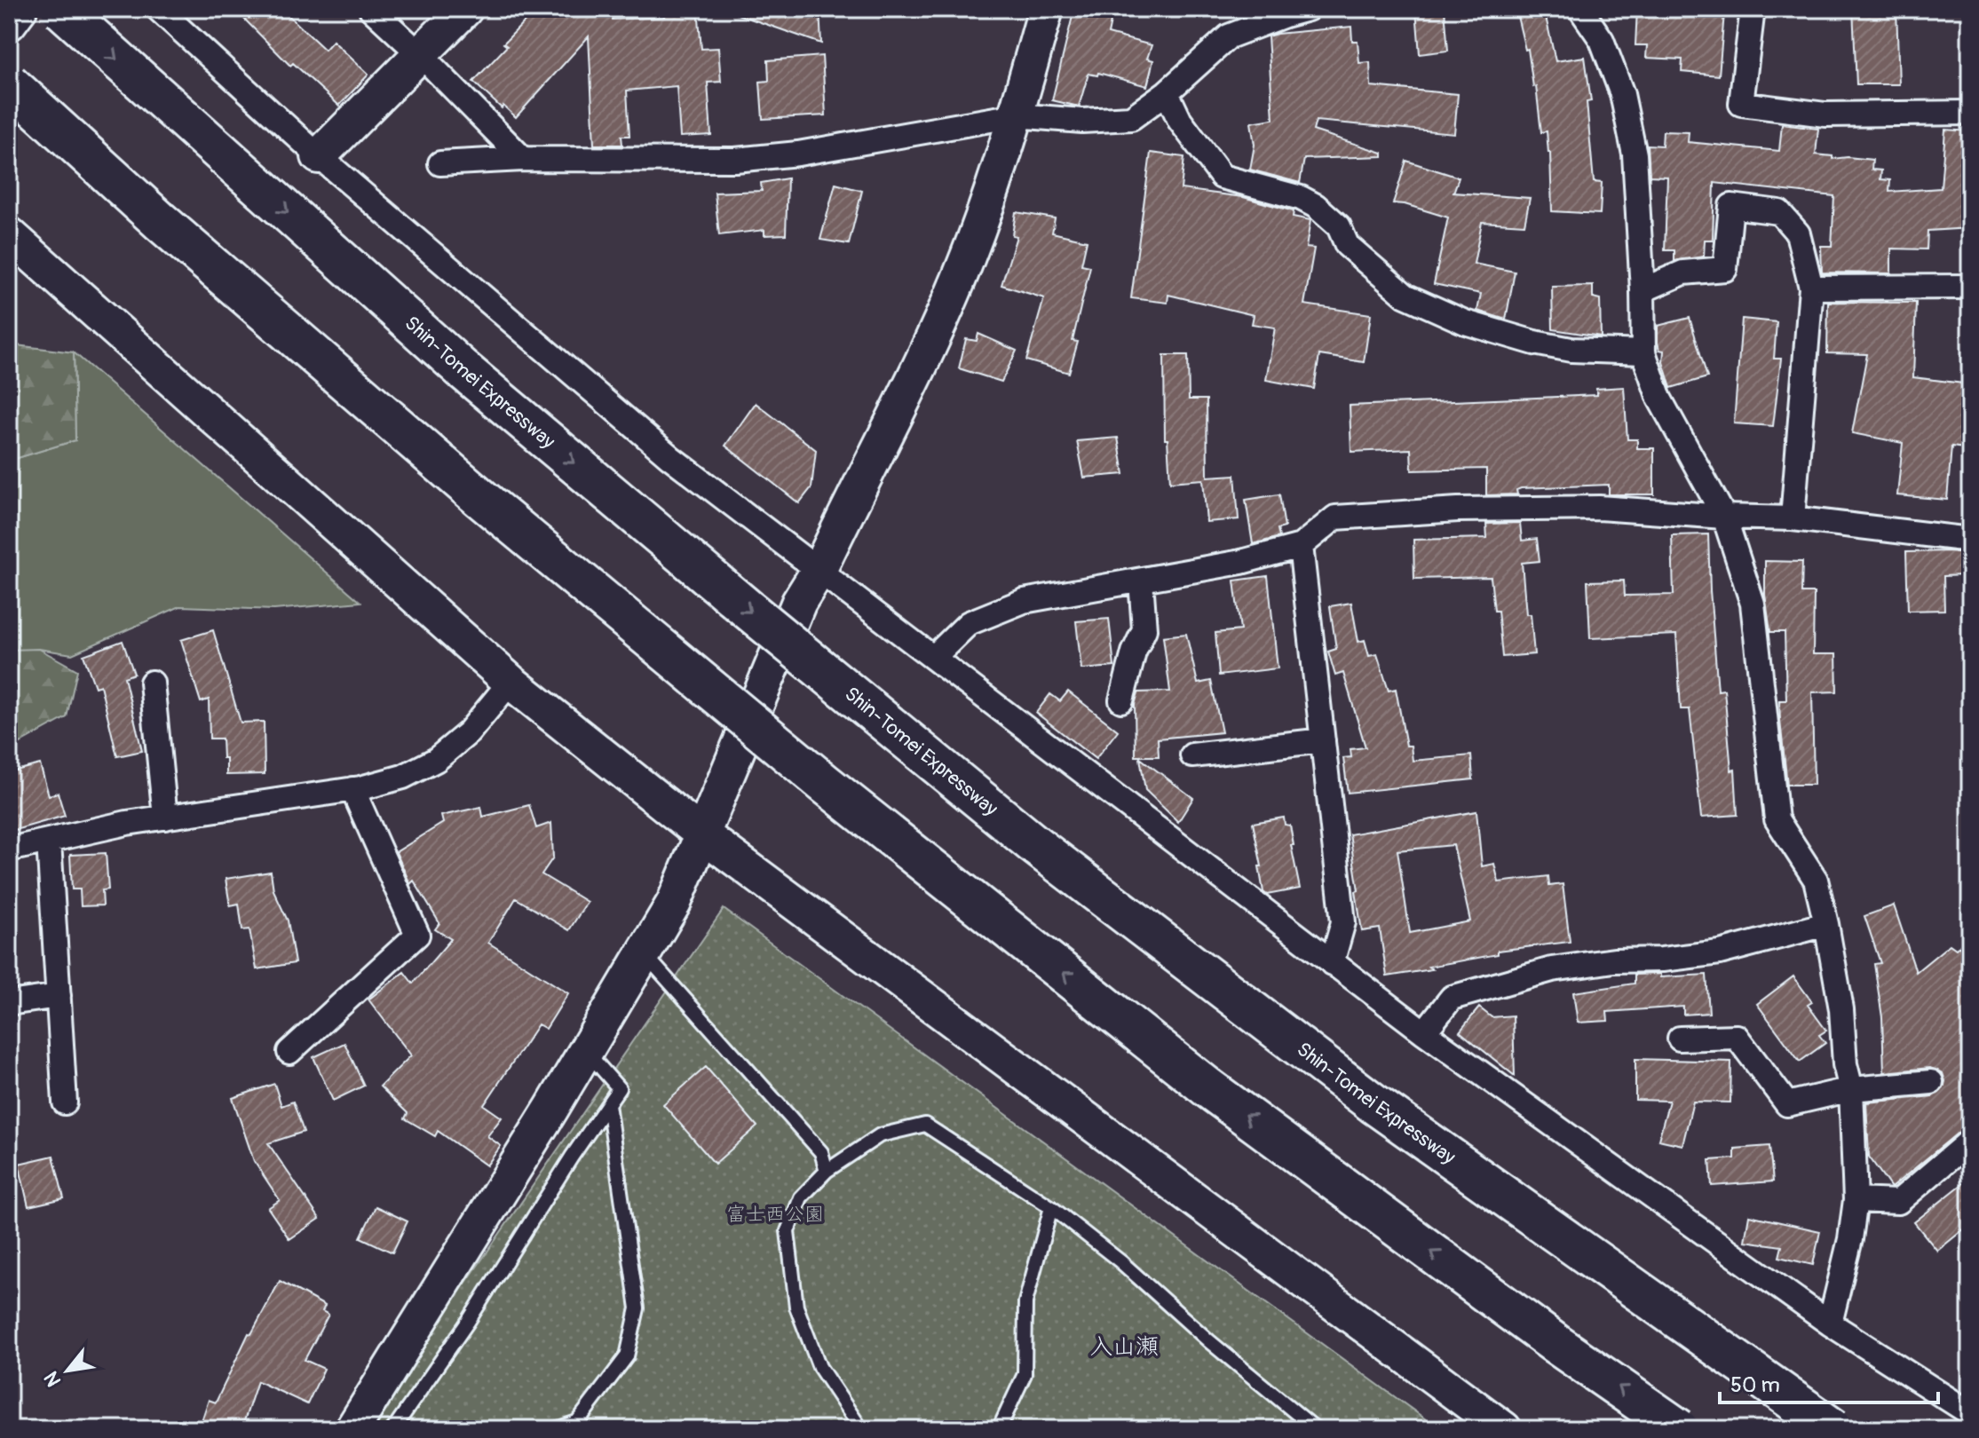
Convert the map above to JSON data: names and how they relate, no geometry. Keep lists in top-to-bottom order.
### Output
{
  "streets": {
    "highway": ["Shin-Tomei Expressway"]
  },
  "districts": ["入山瀬"],
  "parks": ["富士西公園"],
  "scale_bar": "50 m",
  "north": "bottom left"
}
